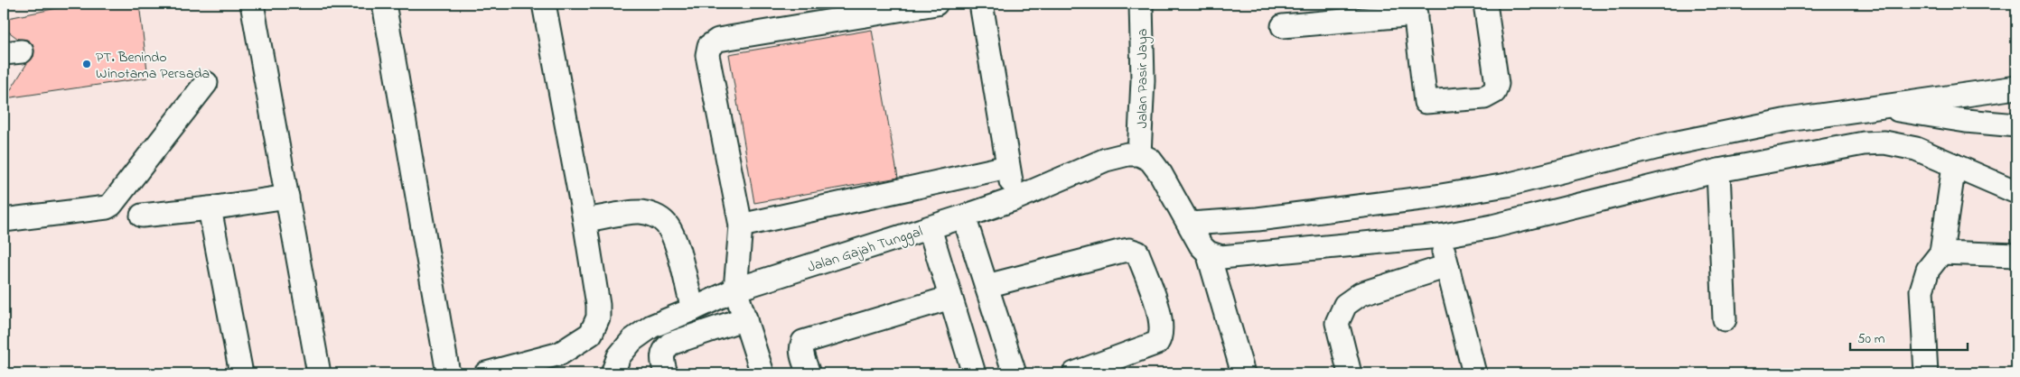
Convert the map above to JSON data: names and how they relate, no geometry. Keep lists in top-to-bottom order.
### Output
{
  "streets": {
    "street": ["Jalan Pasir Jaya", "Jalan Gajah Tunggal"]
  },
  "crossings": [
    ["Jalan Pasir Jaya", "Jalan Gajah Tunggal"]
  ],
  "places": ["PT. Benindo Winotama Persada"],
  "scale_bar": "50 m"
}
